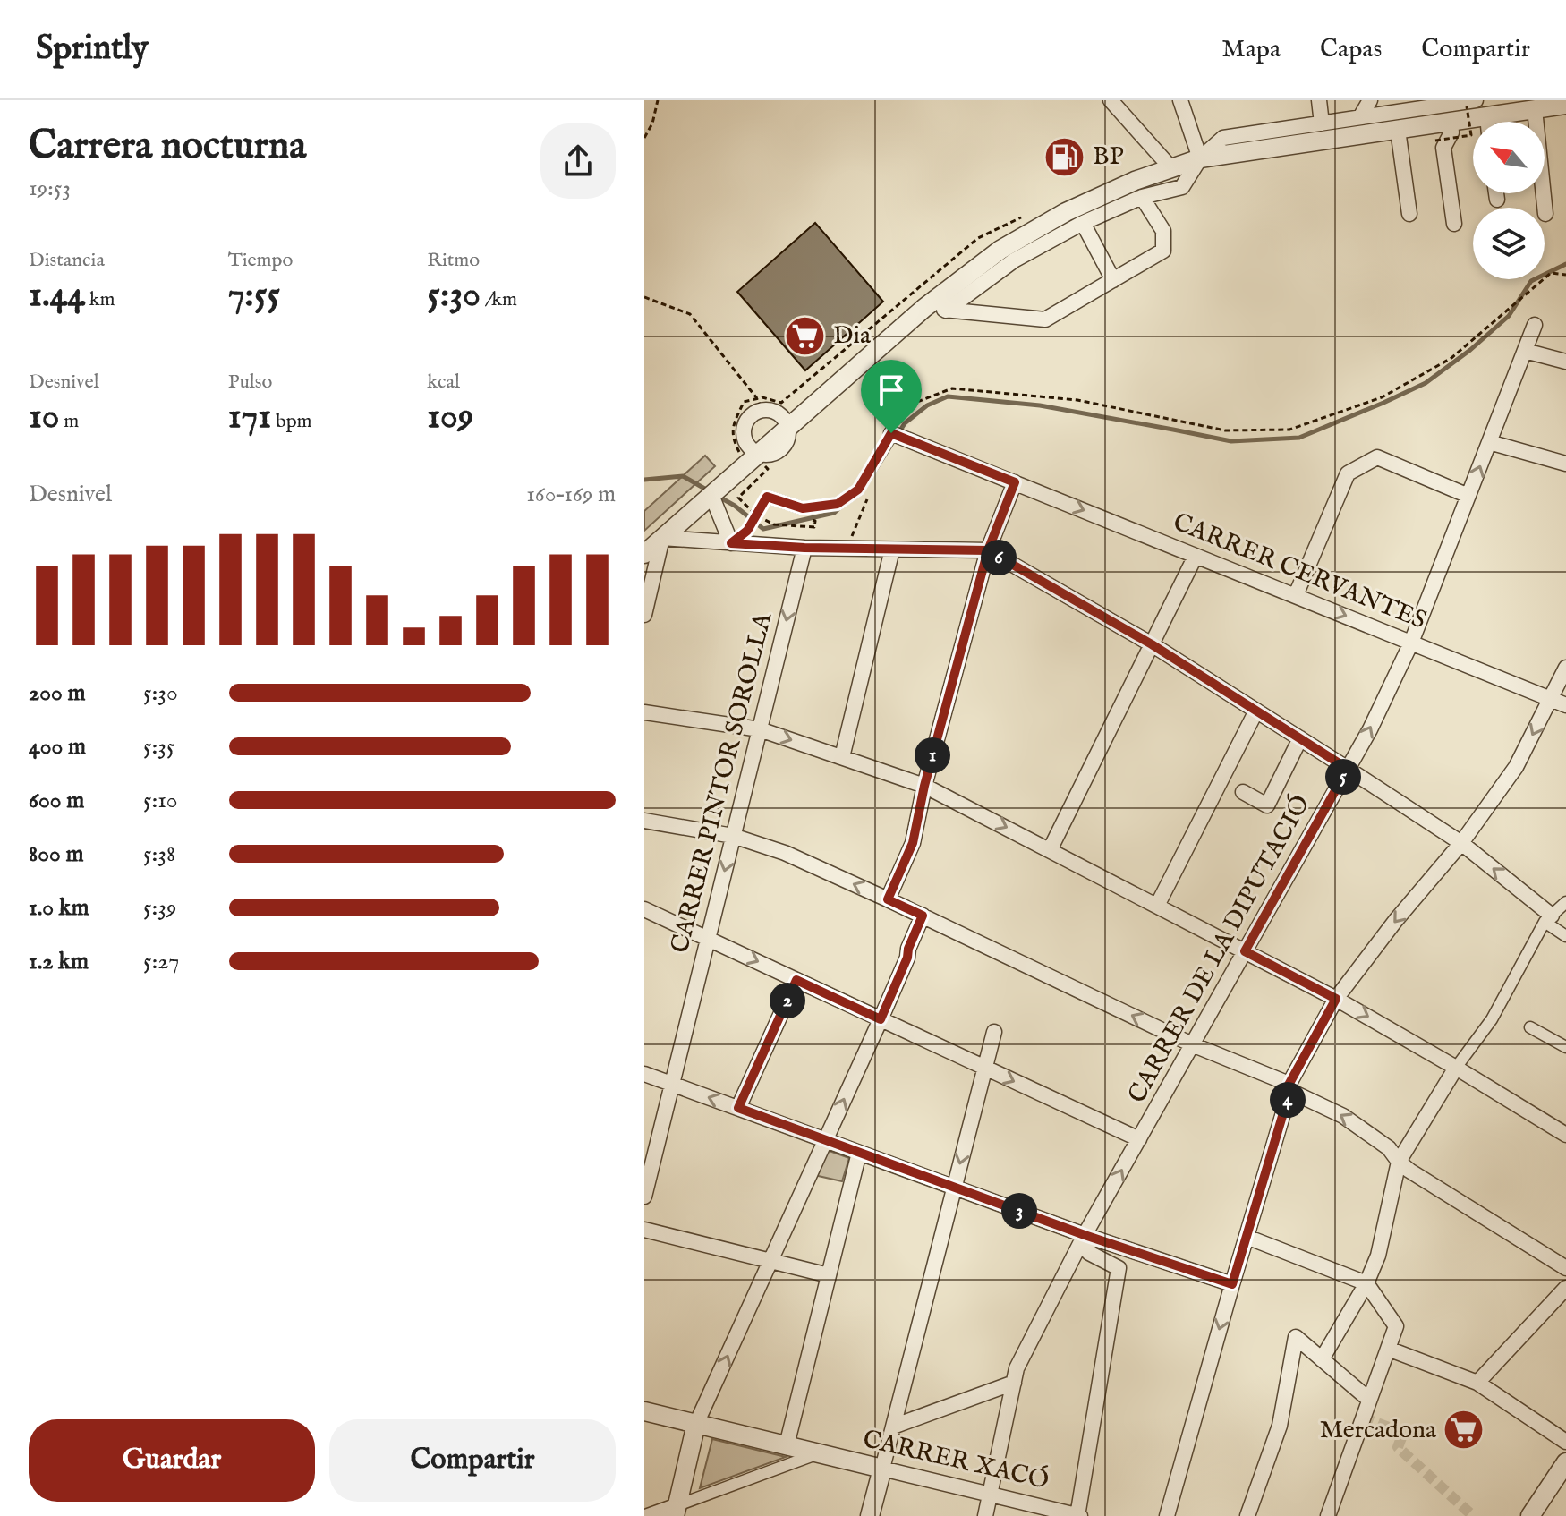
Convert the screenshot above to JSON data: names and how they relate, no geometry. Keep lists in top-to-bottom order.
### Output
{
  "streets": {
    "street": [
      "CARRER CERVANTES",
      "CARRER PINTOR SOROLLA",
      "CARRER DE LA DIPUTACIÓ",
      "CARRER XACÓ"
    ]
  },
  "crossings": [
    ["CARRER CERVANTES", "CARRER DE LA DIPUTACIÓ"],
    ["CARRER DE LA DIPUTACIÓ", "CARRER XACÓ"]
  ],
  "places": {
    "fuel station": ["BP"],
    "supermarket": ["Dia", "Mercadona"]
  },
  "north": "top left",
  "page": {
    "header": "Sprintly",
    "nav": ["Mapa", "Capas", "Compartir"],
    "heading": ["Carrera nocturna", "19:53"],
    "stats": [
      ["Distancia", "1.44 km"],
      ["Tiempo", "7:55"],
      ["Ritmo", "5:30 /km"],
      ["Desnivel", "10 m"],
      ["Pulso", "171 bpm"],
      ["kcal", "109"]
    ],
    "chart": ["Desnivel", "160–169 m"],
    "pins": [
      "6",
      "1",
      "5",
      "2",
      "4",
      "3"
    ],
    "list": [
      {
        "name": "200 m",
        "note": "5:30"
      },
      {
        "name": "400 m",
        "note": "5:35"
      },
      {
        "name": "600 m",
        "note": "5:10"
      },
      {
        "name": "800 m",
        "note": "5:38"
      },
      {
        "name": "1.0 km",
        "note": "5:39"
      },
      {
        "name": "1.2 km",
        "note": "5:27"
      }
    ],
    "buttons": ["Guardar", "Compartir"]
  }
}
